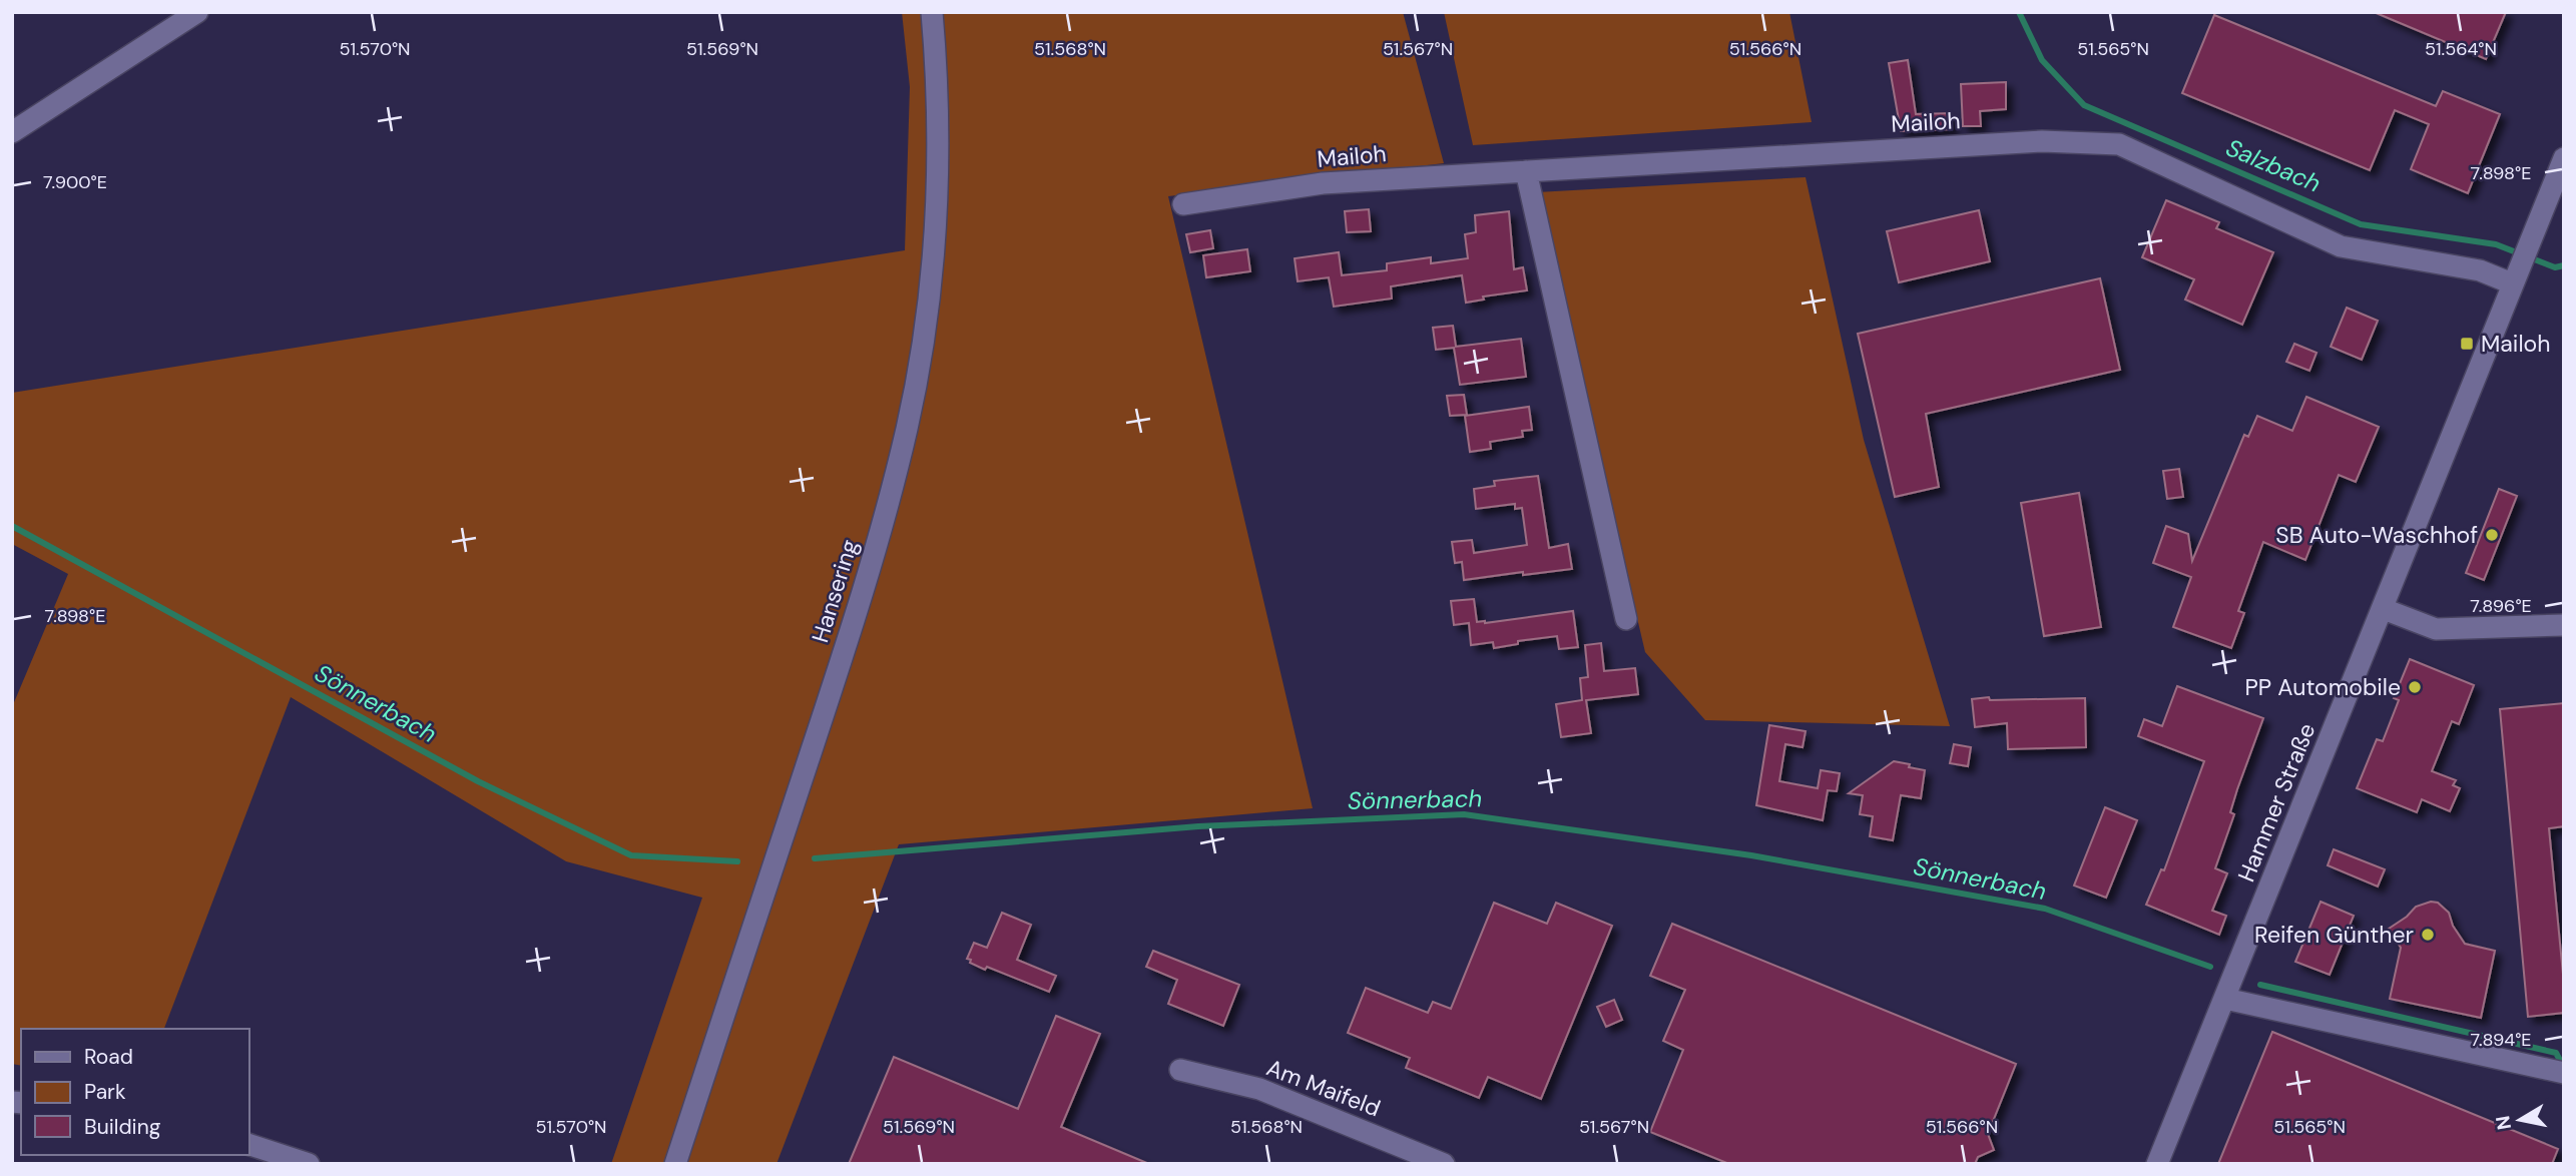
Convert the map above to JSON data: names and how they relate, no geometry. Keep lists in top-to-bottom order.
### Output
{
  "streets": {
    "street": [
      "Mailoh",
      "Hansering",
      "Hammer Straße",
      "Am Maifeld"
    ]
  },
  "crossings": [
    ["Mailoh", "Hammer Straße"]
  ],
  "water": ["Salzbach", "Sönnerbach"],
  "places": {
    "transit": ["Mailoh"],
    "other": ["SB Auto-Waschhof", "PP Automobile", "Reifen Günther"]
  },
  "legend": ["Road", "Park", "Building"],
  "north": "left",
  "coordinates": [
    "51.570°N",
    "51.569°N",
    "51.568°N",
    "51.567°N",
    "51.566°N",
    "51.565°N",
    "51.564°N",
    "7.898°E",
    "7.900°E",
    "7.896°E",
    "7.894°E"
  ]
}
